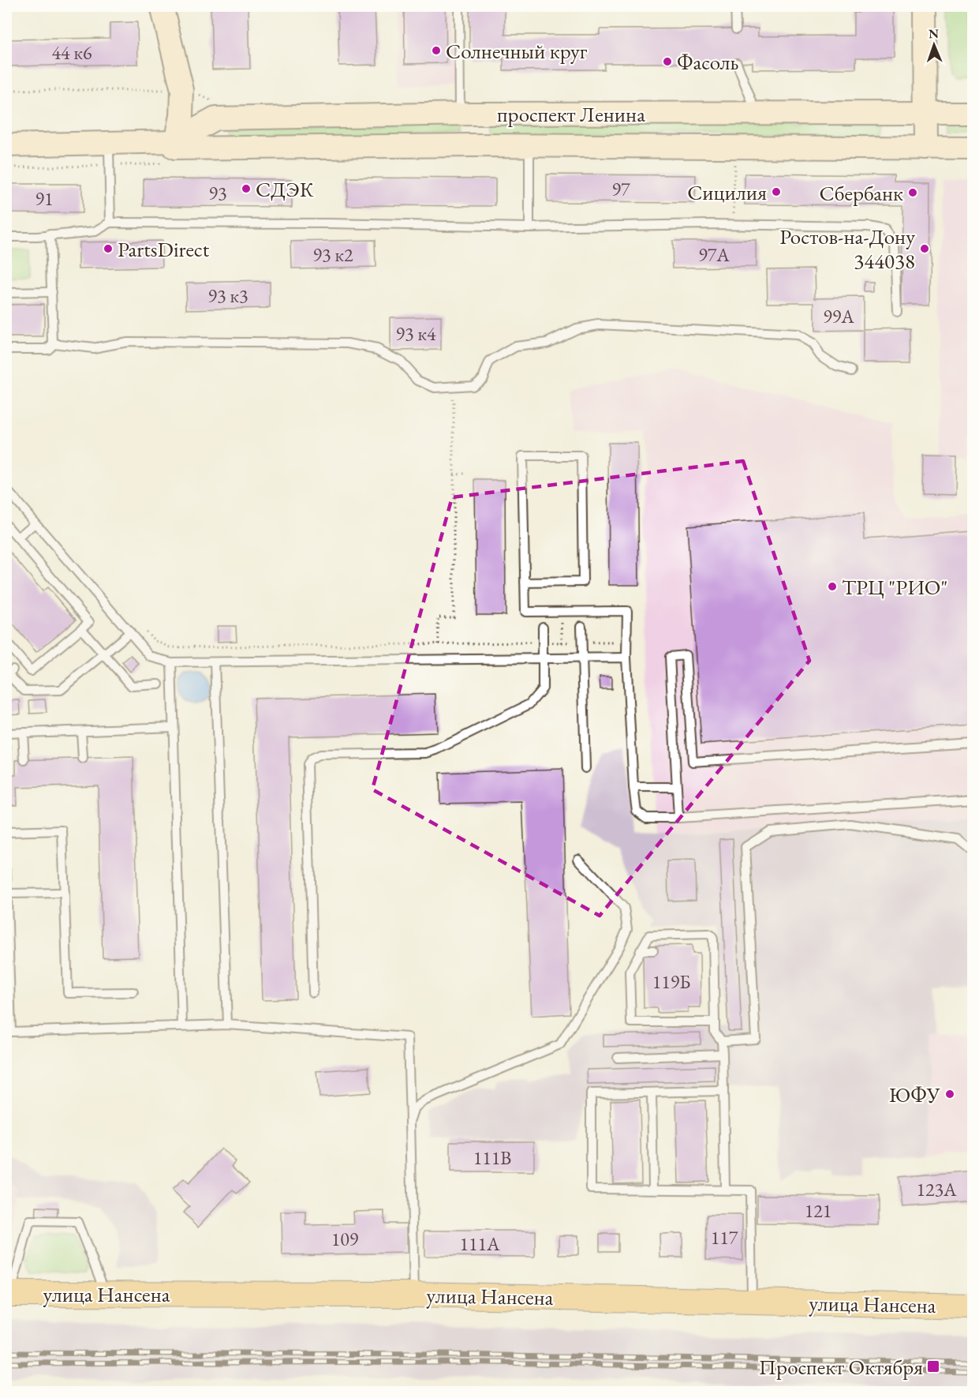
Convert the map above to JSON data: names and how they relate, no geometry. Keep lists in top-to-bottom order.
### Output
{
  "streets": {
    "main road": ["проспект Ленина", "улица Нансена"]
  },
  "places": {
    "other": [
      "Солнечный круг",
      "Фасоль",
      "СДЭК",
      "Сицилия",
      "Сбербанк",
      "PartsDirect",
      "Ростов-на-Дону 344038",
      "ТРЦ \"РИО\"",
      "ЮФУ"
    ],
    "transit": ["Проспект Октября"]
  },
  "house_numbers": [
    "44 к6",
    "97",
    "93",
    "91",
    "93 к2",
    "97А",
    "93 к3",
    "99А",
    "93 к4",
    "119Б",
    "111В",
    "123А",
    "121",
    "117",
    "109",
    "111А"
  ],
  "north": "top"
}
